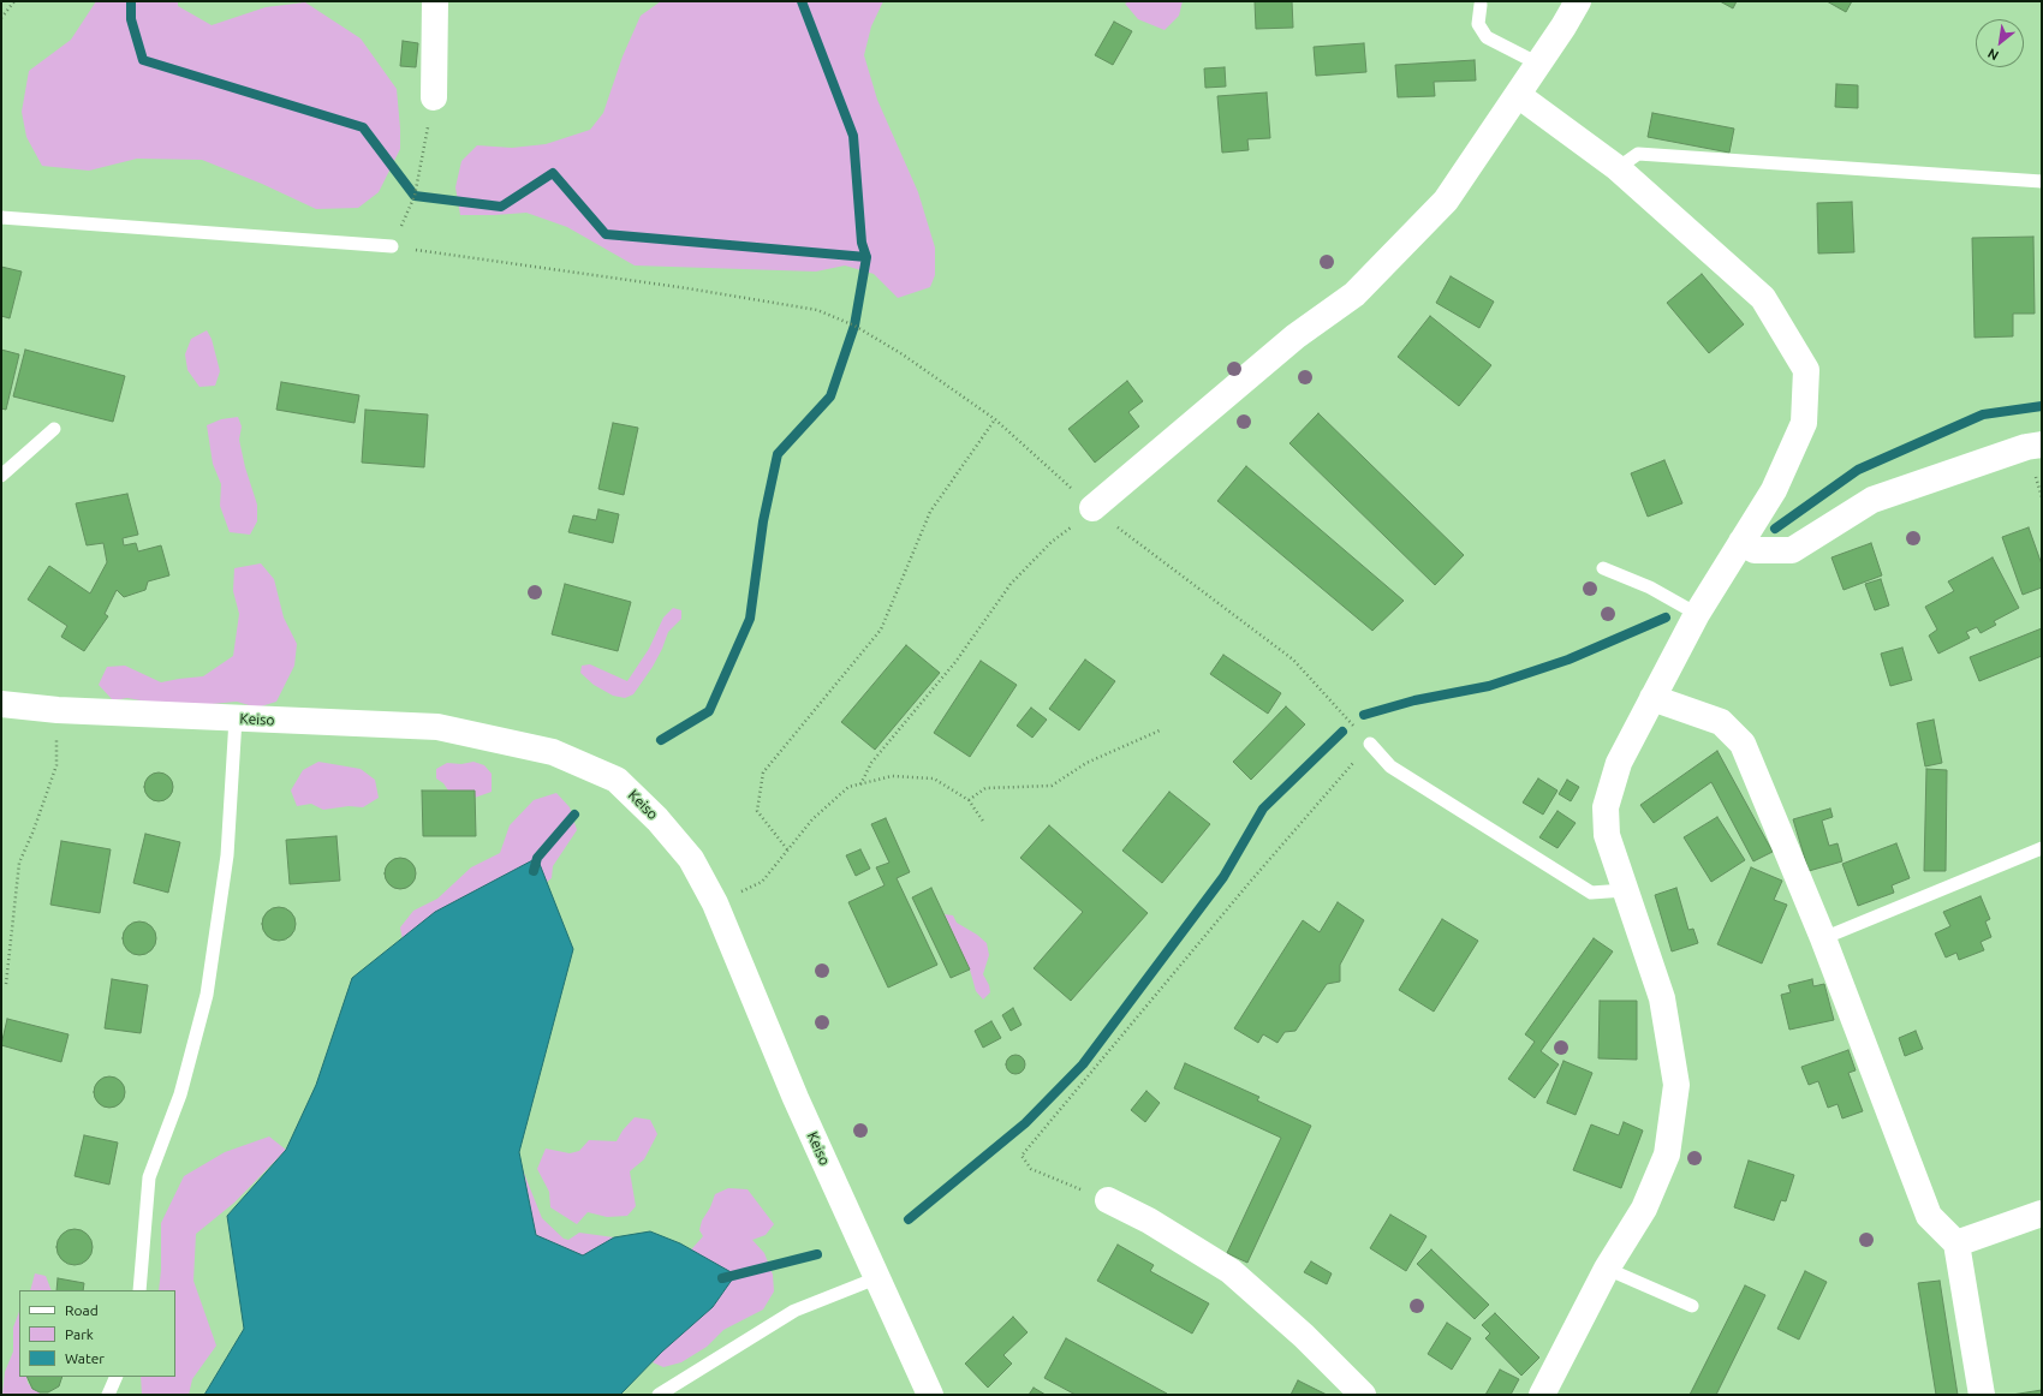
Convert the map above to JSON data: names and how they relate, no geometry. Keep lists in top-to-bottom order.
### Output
{
  "streets": {
    "street": ["Keiso"]
  },
  "legend": ["Road", "Park", "Water"],
  "north": "bottom left"
}
